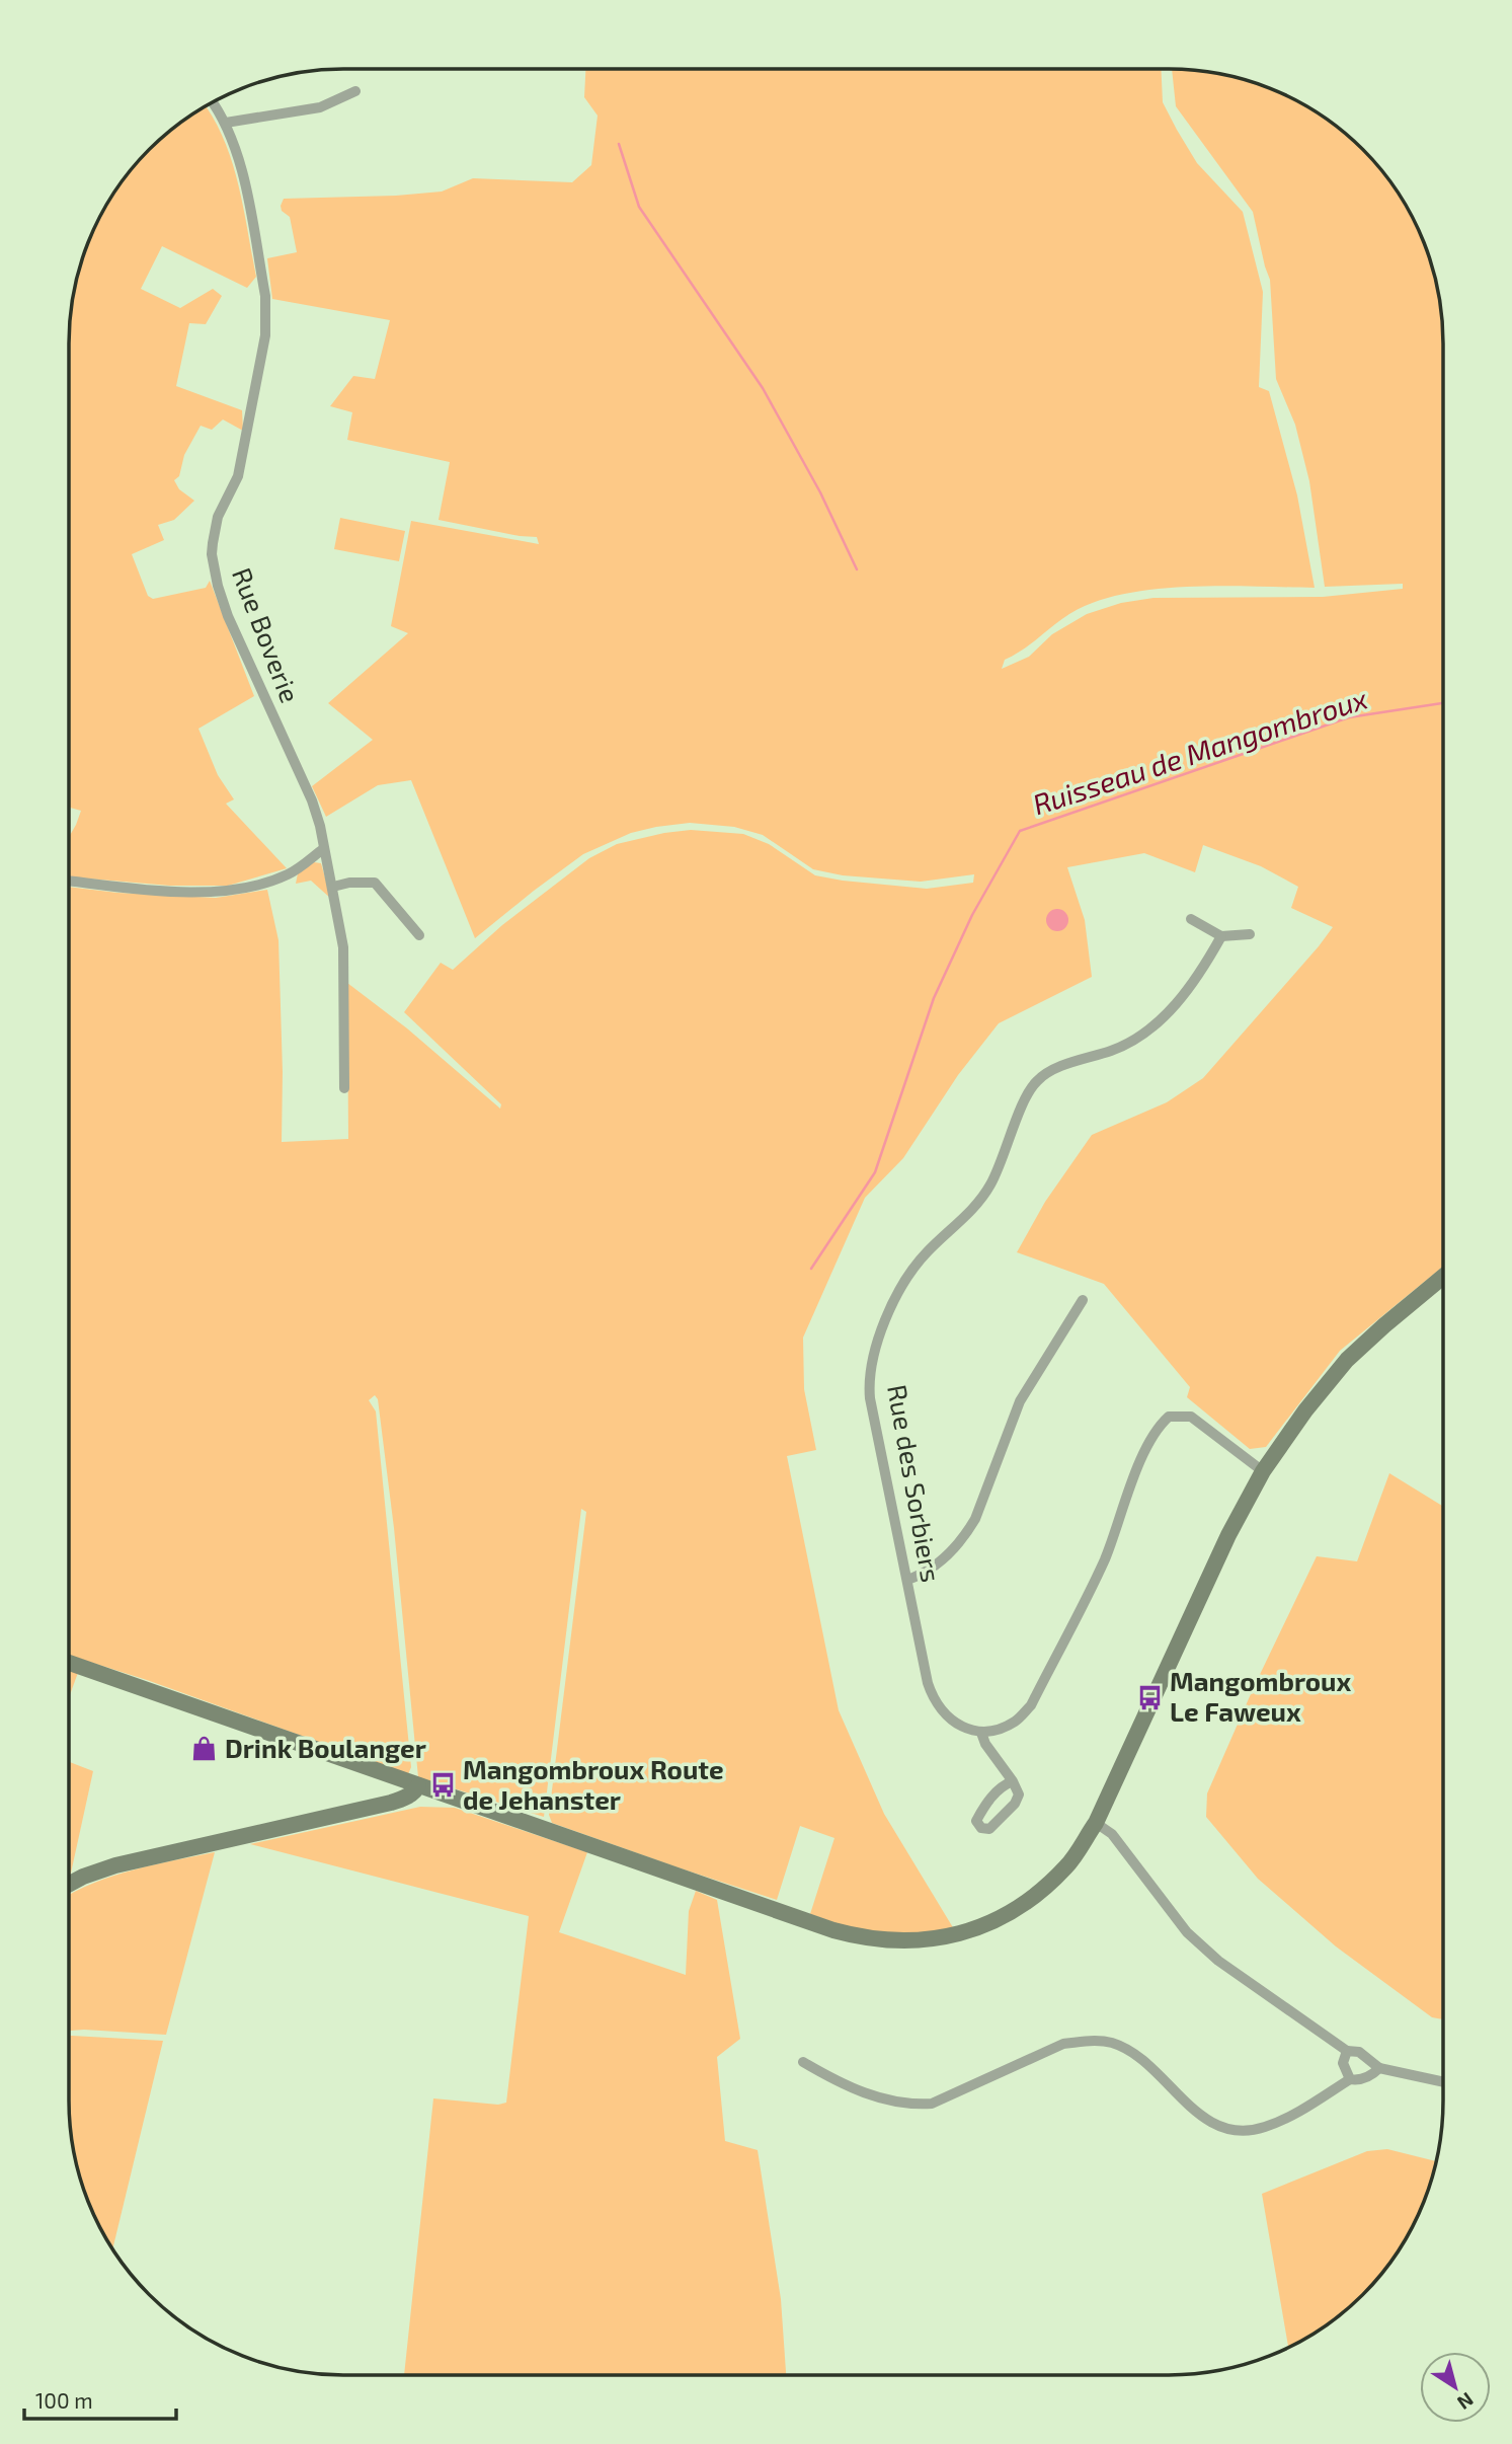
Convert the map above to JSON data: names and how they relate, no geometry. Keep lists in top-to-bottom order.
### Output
{
  "streets": {
    "street": ["Rue Boverie", "Rue des Sorbiers"]
  },
  "water": ["Ruisseau de Mangombroux"],
  "places": {
    "bus stop": ["Mangombroux Le Faweux", "Mangombroux Route de Jehanster"],
    "shop": ["Drink Boulanger"]
  },
  "scale_bar": "100 m",
  "north": "bottom right"
}
